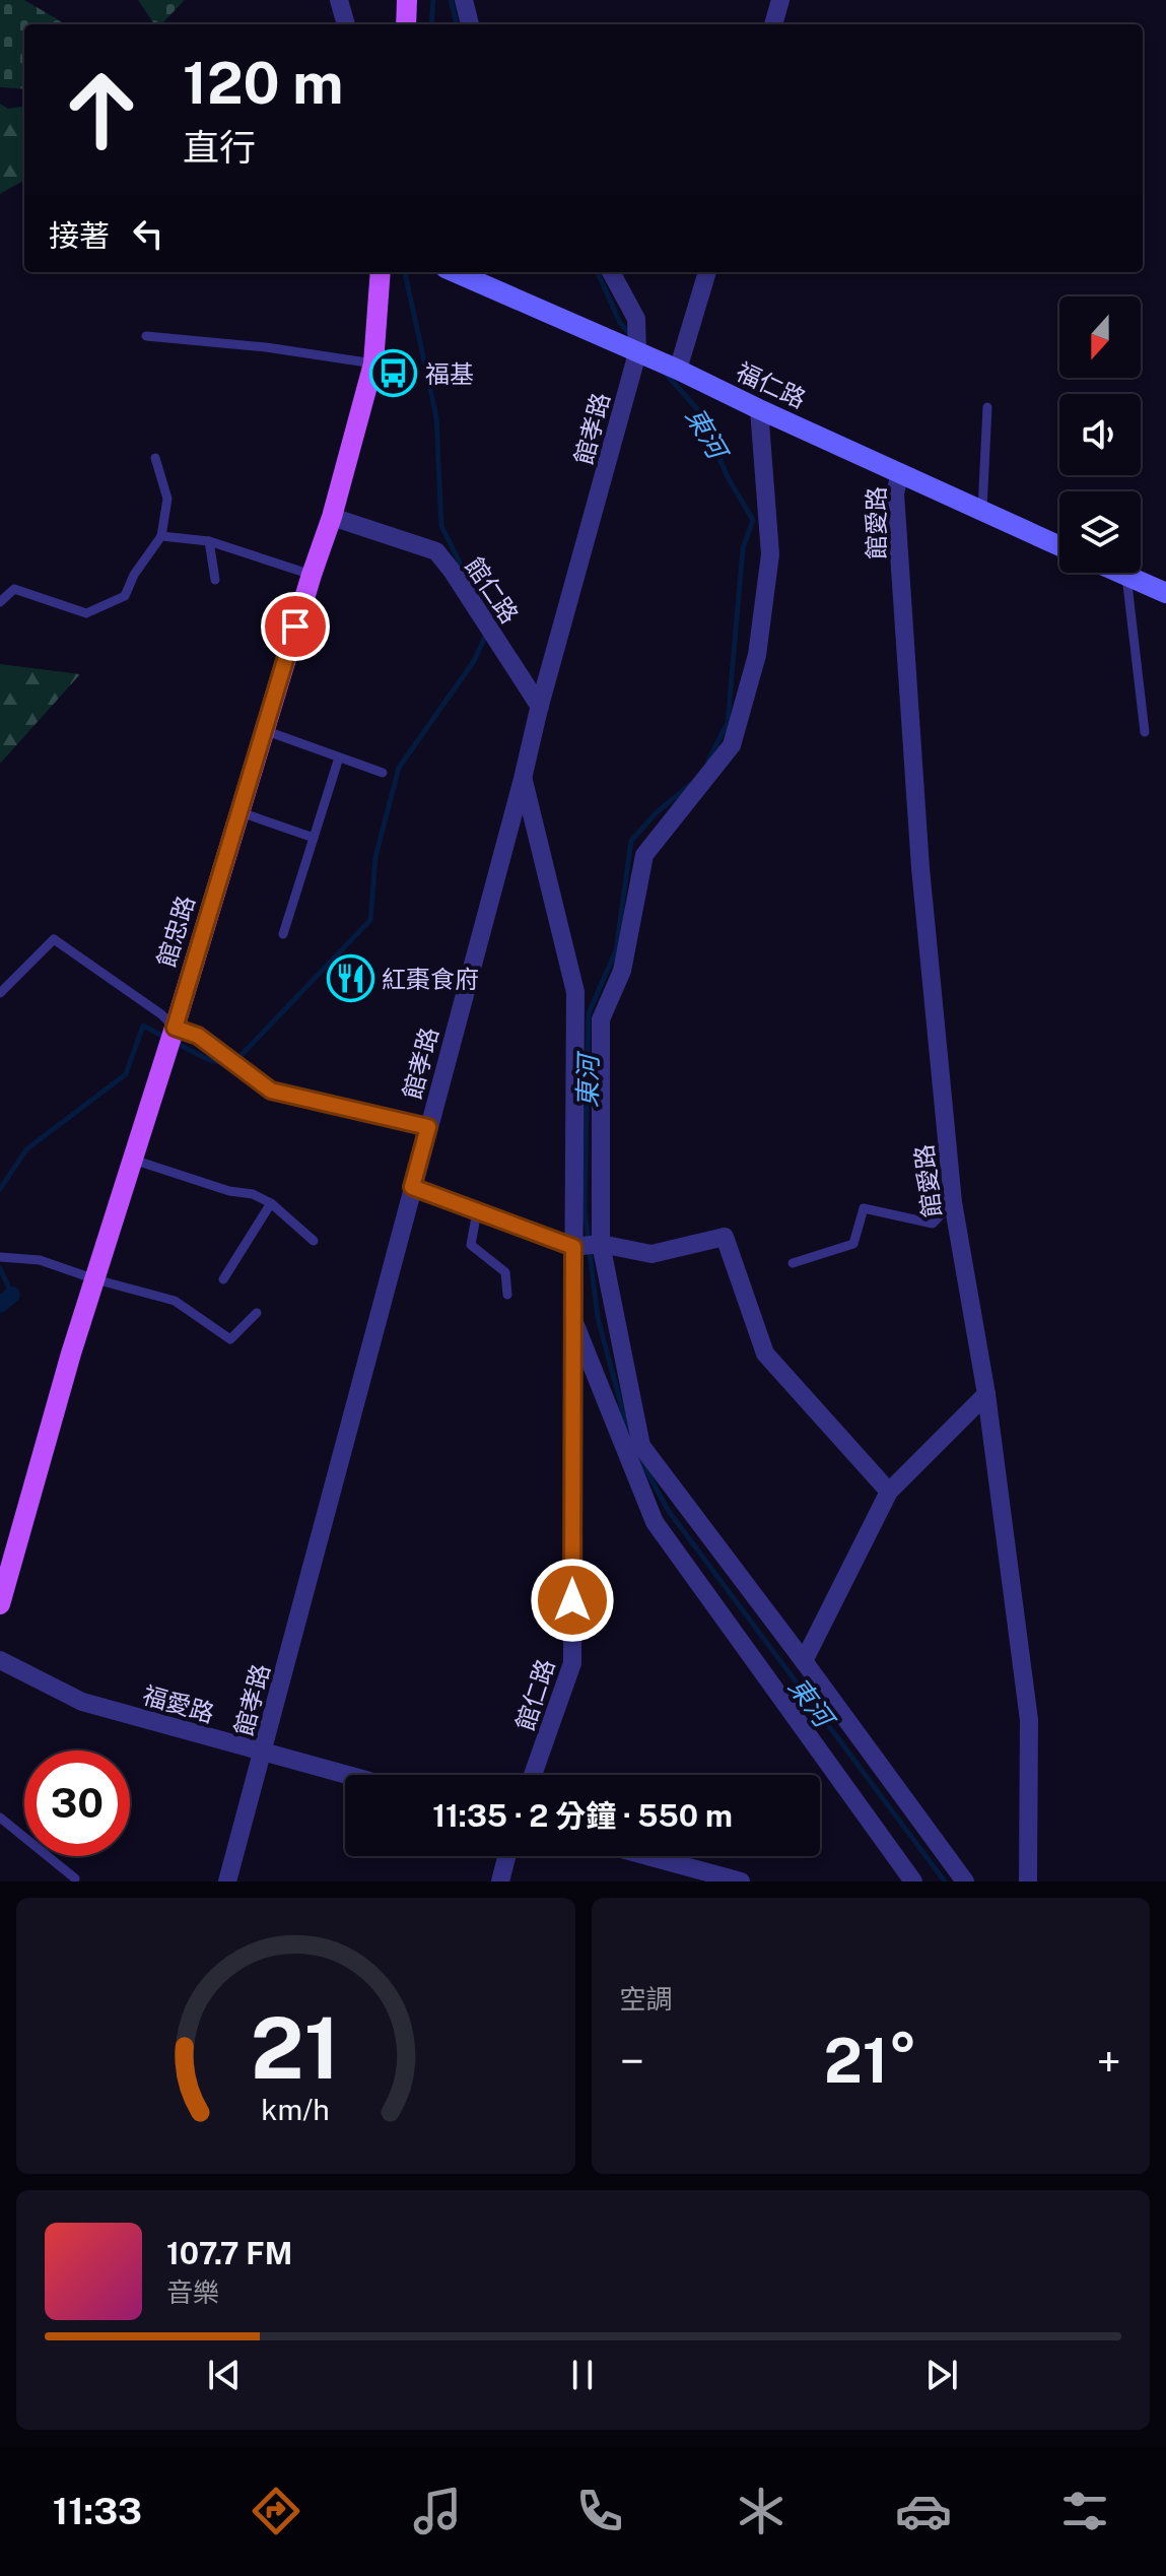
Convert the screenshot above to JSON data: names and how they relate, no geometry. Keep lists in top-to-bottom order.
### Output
{
  "streets": {
    "main road": ["館忠路"],
    "street": [
      "福仁路",
      "館孝路",
      "館愛路",
      "館仁路",
      "福愛路"
    ]
  },
  "crossings": [
    ["福仁路", "館孝路"],
    ["福仁路", "館愛路"],
    ["館孝路", "館仁路"],
    ["館孝路", "福愛路"],
    ["館仁路", "館忠路"]
  ],
  "water": ["東河"],
  "places": {
    "bus stop": ["福基"],
    "restaurant": ["紅棗食府"]
  },
  "north": "bottom",
  "page": {
    "turn": ["120 m", "直行"],
    "then": "接著",
    "limit": "30",
    "trip": "11:35 · 2 分鐘 · 550 m",
    "tile": "空調",
    "heat": ["−", "21°", "+"],
    "song": ["107.7 FM", "音樂"],
    "tabs": "11:33",
    "gauge": ["21", "km/h"]
  }
}
